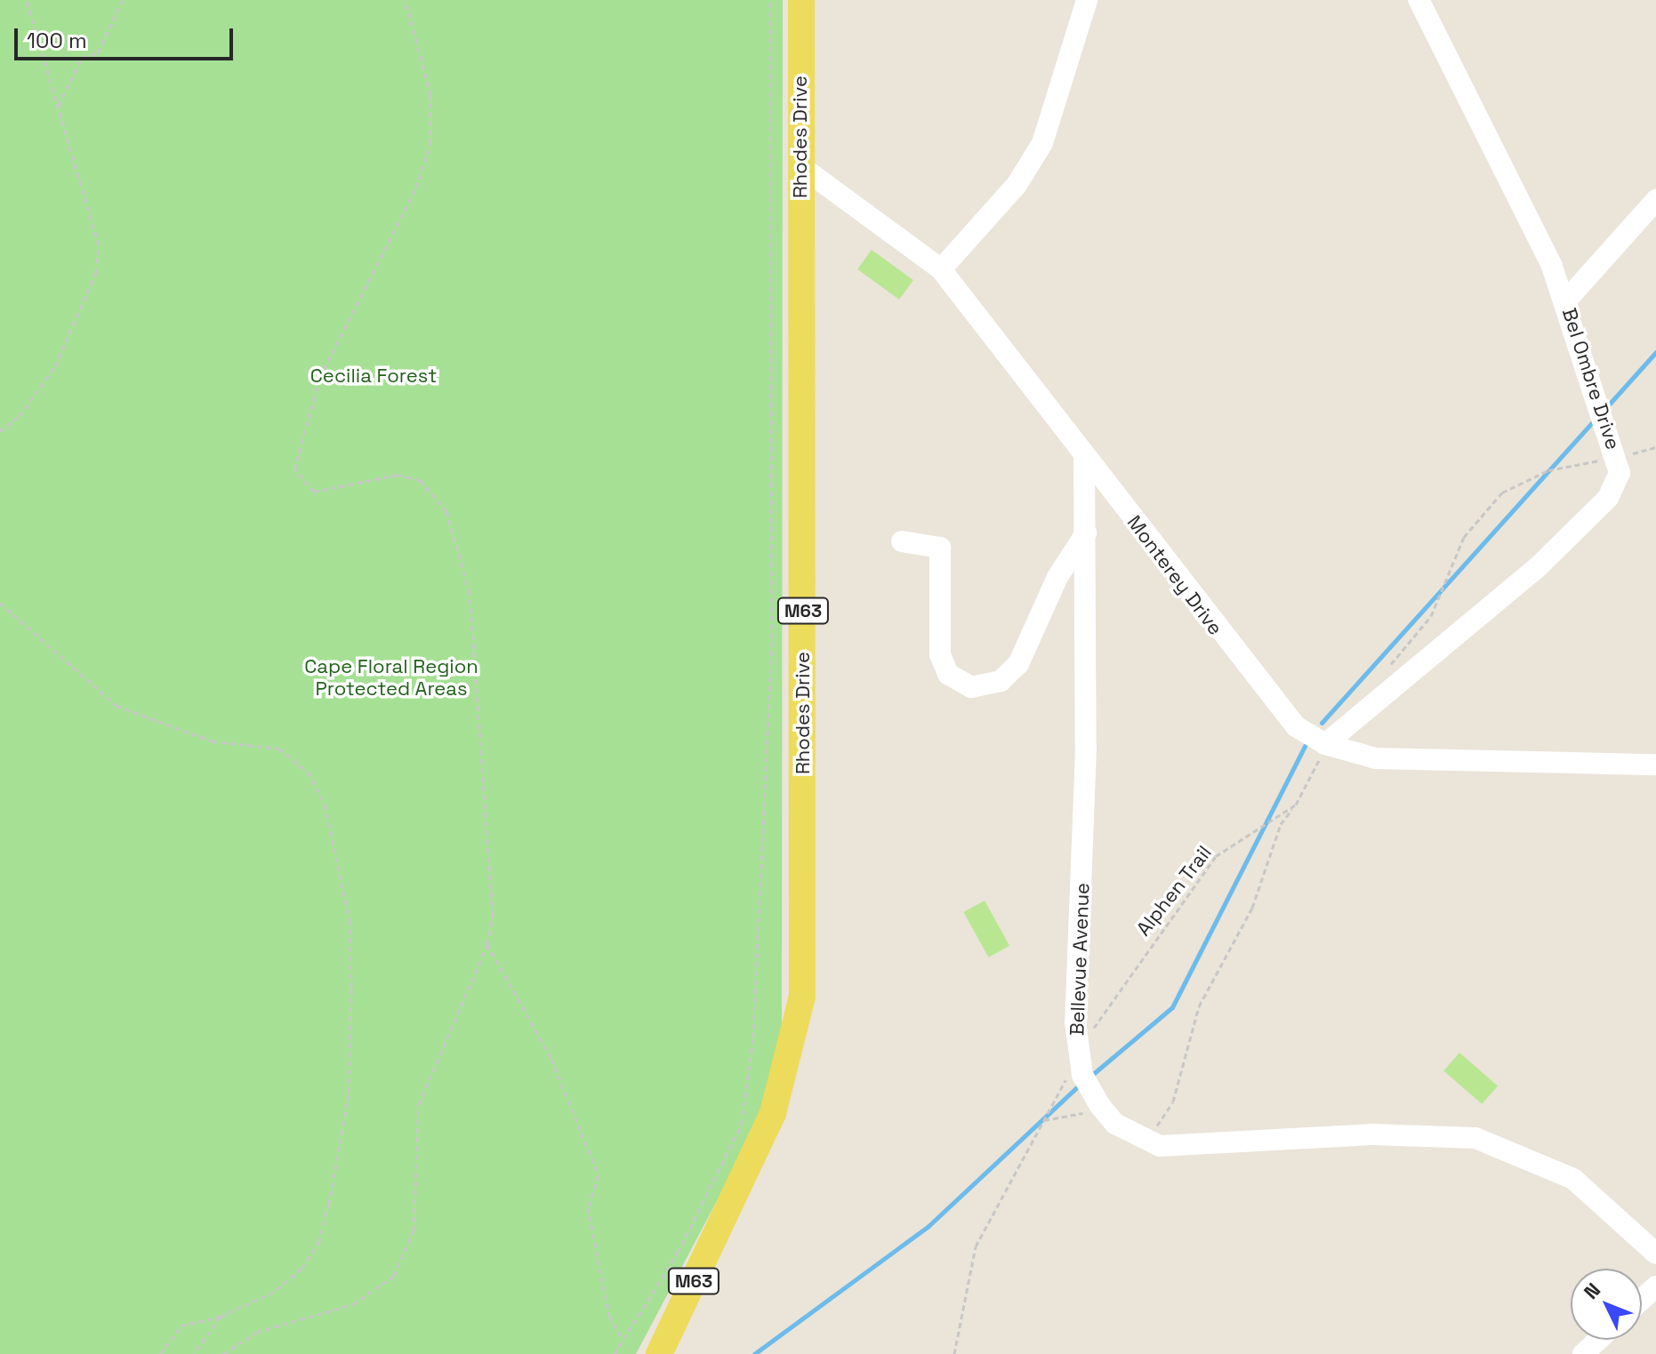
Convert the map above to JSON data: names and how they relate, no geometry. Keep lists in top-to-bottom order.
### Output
{
  "streets": {
    "main road": ["Rhodes Drive", "M63"],
    "street": ["Bel Ombre Drive", "Monterey Drive", "Bellevue Avenue"],
    "path": ["Alphen Trail"]
  },
  "crossings": [
    ["Rhodes Drive", "Monterey Drive"],
    ["Bel Ombre Drive", "Monterey Drive"],
    ["Monterey Drive", "Bellevue Avenue"],
    ["Alphen Trail", "Bellevue Avenue"]
  ],
  "parks": ["Cecilia Forest", "Cape Floral Region Protected Areas"],
  "scale_bar": "100 m",
  "north": "top left"
}
